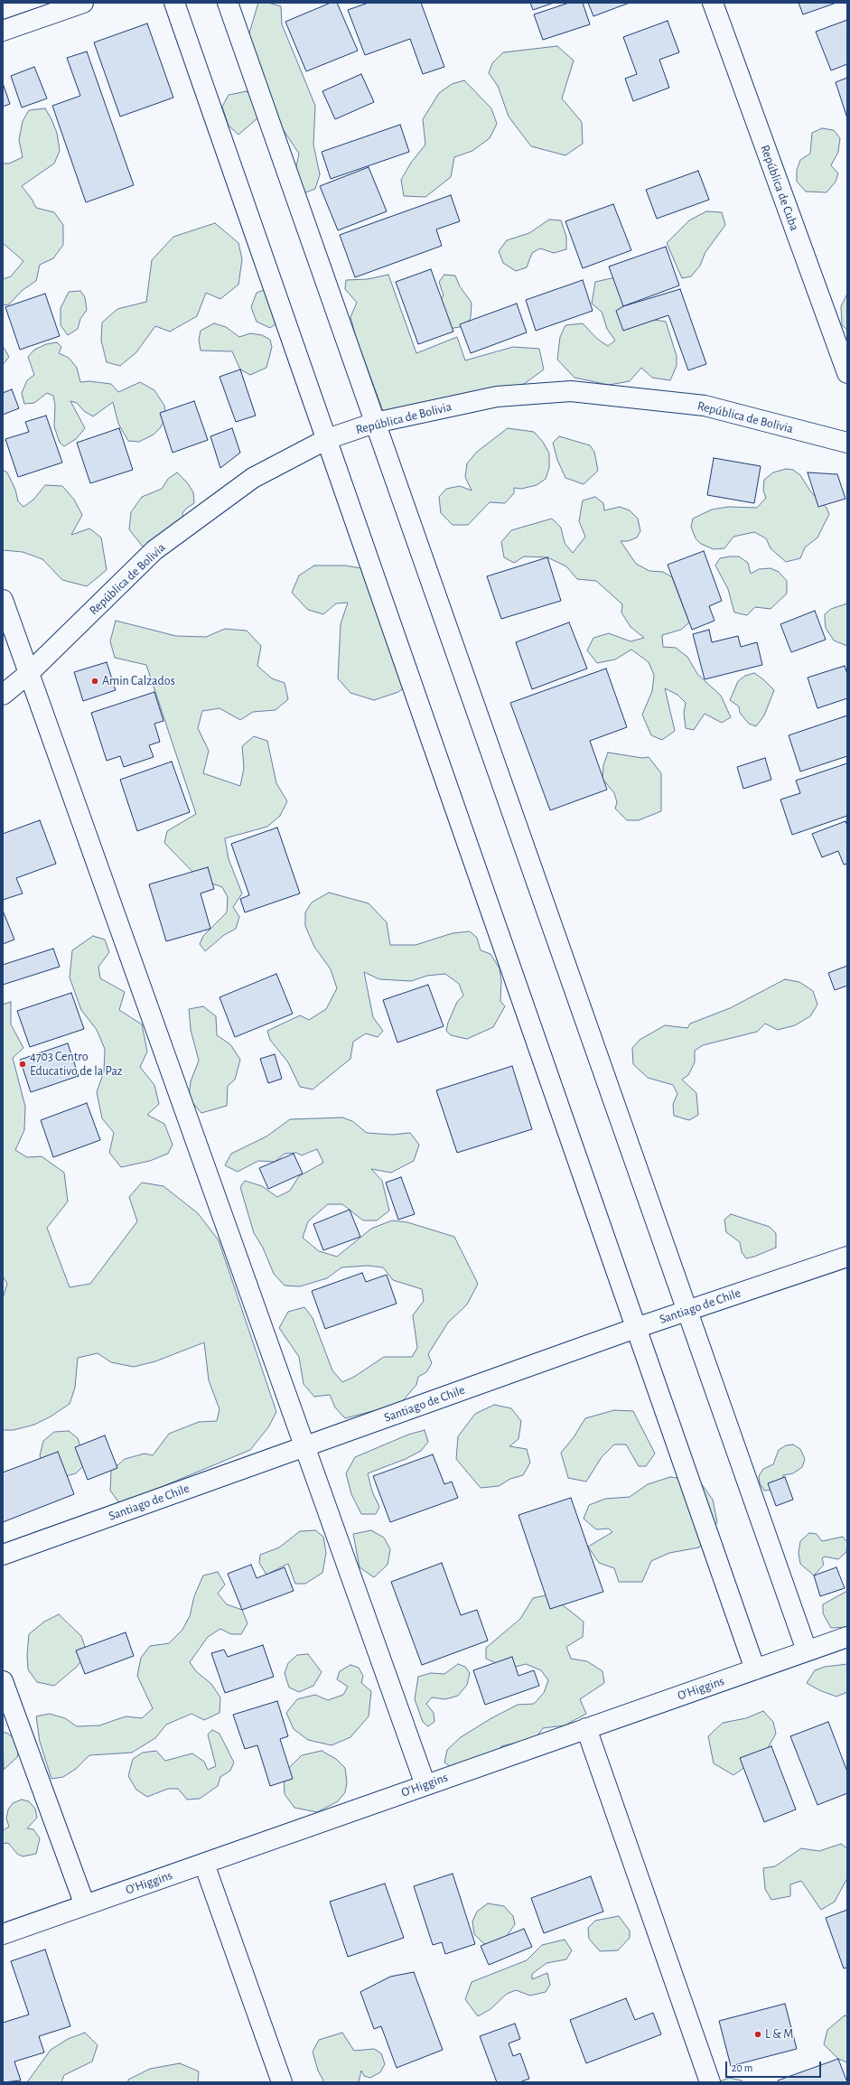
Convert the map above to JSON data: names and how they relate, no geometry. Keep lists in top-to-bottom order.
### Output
{
  "streets": {
    "street": [
      "República de Cuba",
      "República de Bolivia",
      "Santiago de Chile",
      "O'Higgins"
    ]
  },
  "places": ["Amin Calzados", "4703 Centro Educativo de la Paz", "L & M"],
  "scale_bar": "20 m"
}
